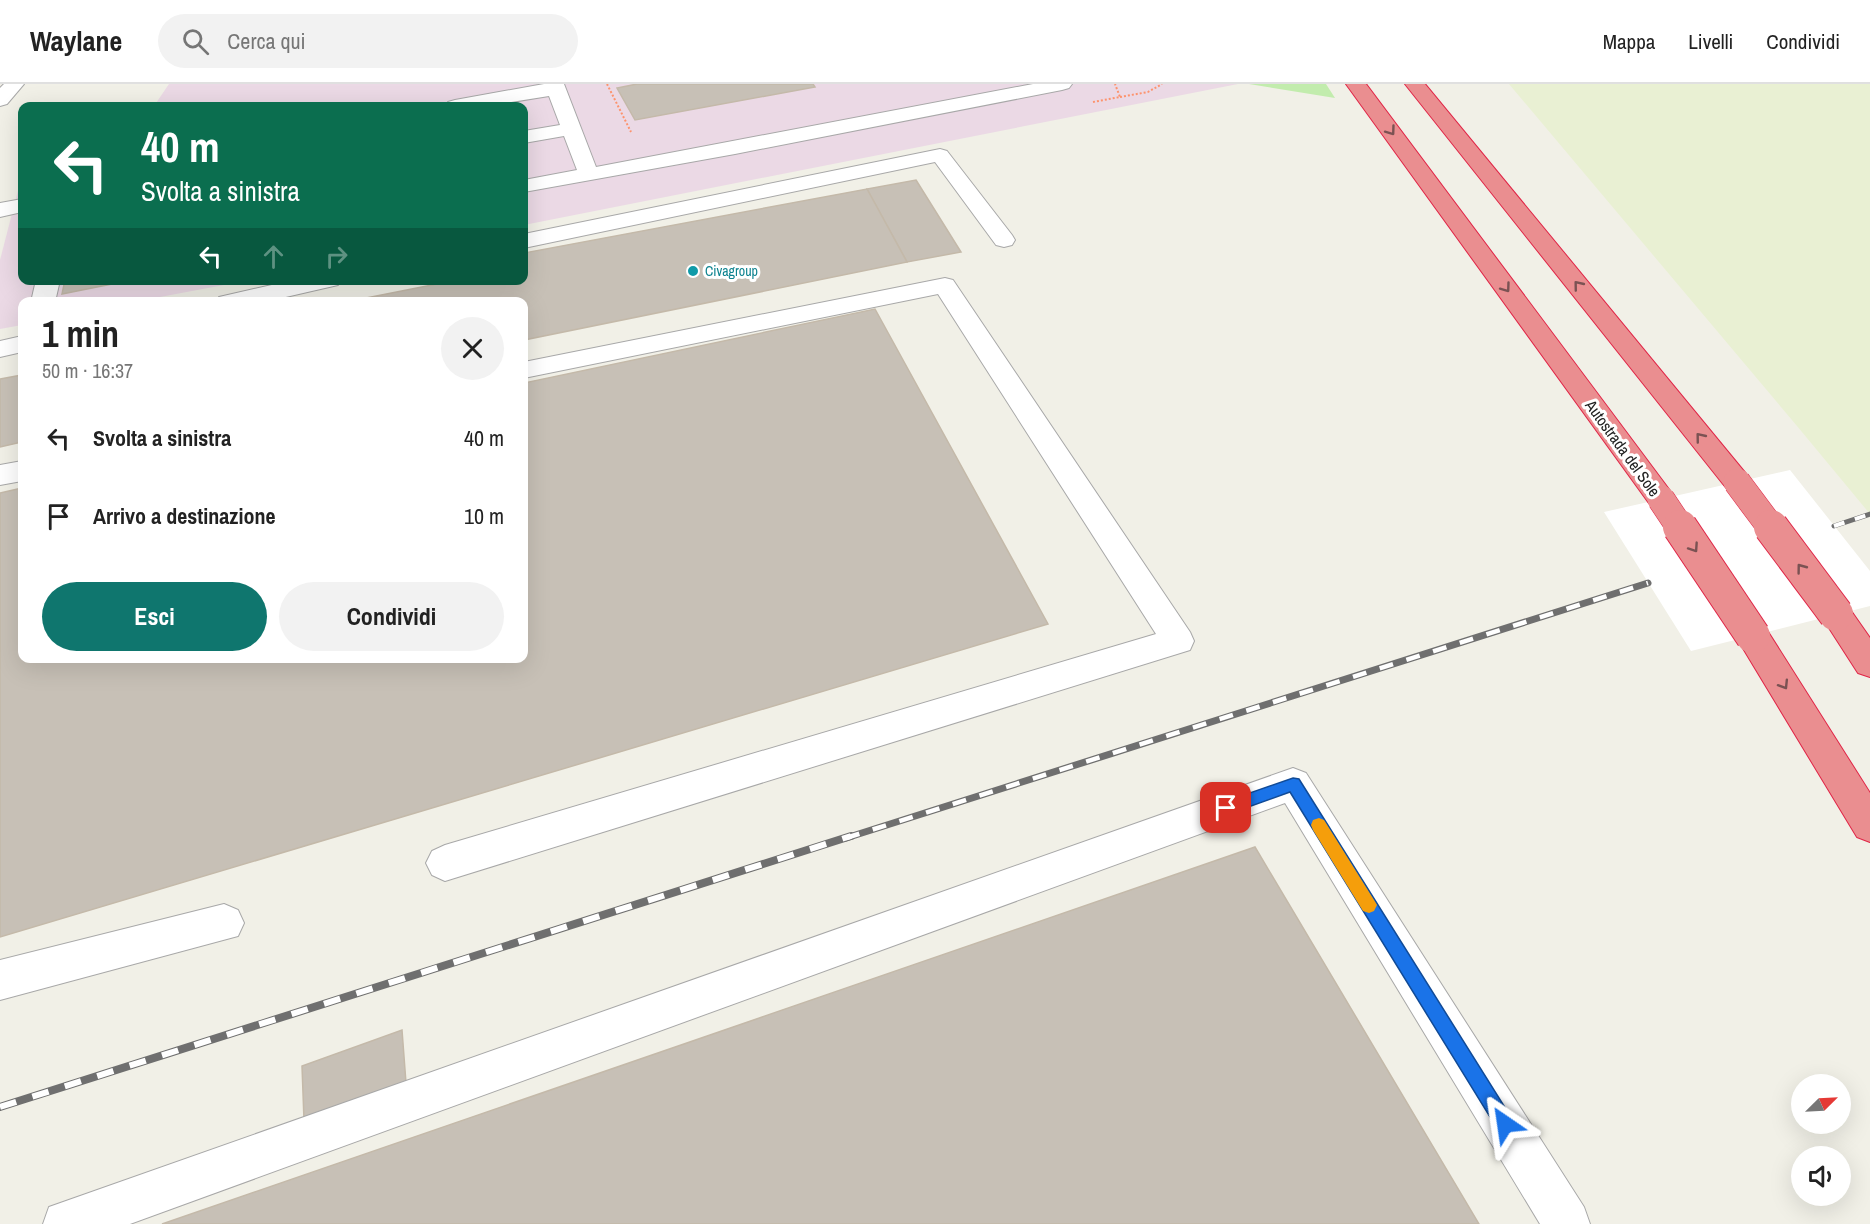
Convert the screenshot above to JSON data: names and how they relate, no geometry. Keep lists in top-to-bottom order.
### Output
{
  "streets": {
    "highway": ["Autostrada del Sole"]
  },
  "places": ["Civagroup"],
  "north": "top right",
  "page": {
    "header": "Waylane",
    "search": "Cerca qui",
    "nav": ["Mappa", "Livelli", "Condividi"],
    "turn": ["40 m", "Svolta a sinistra"],
    "heading": ["1 min", "50 m · 16:37"],
    "list": [
      {
        "name": "Svolta a sinistra",
        "value": "40 m"
      },
      {
        "name": "Arrivo a destinazione",
        "value": "10 m"
      }
    ],
    "buttons": ["Esci", "Condividi"]
  }
}
